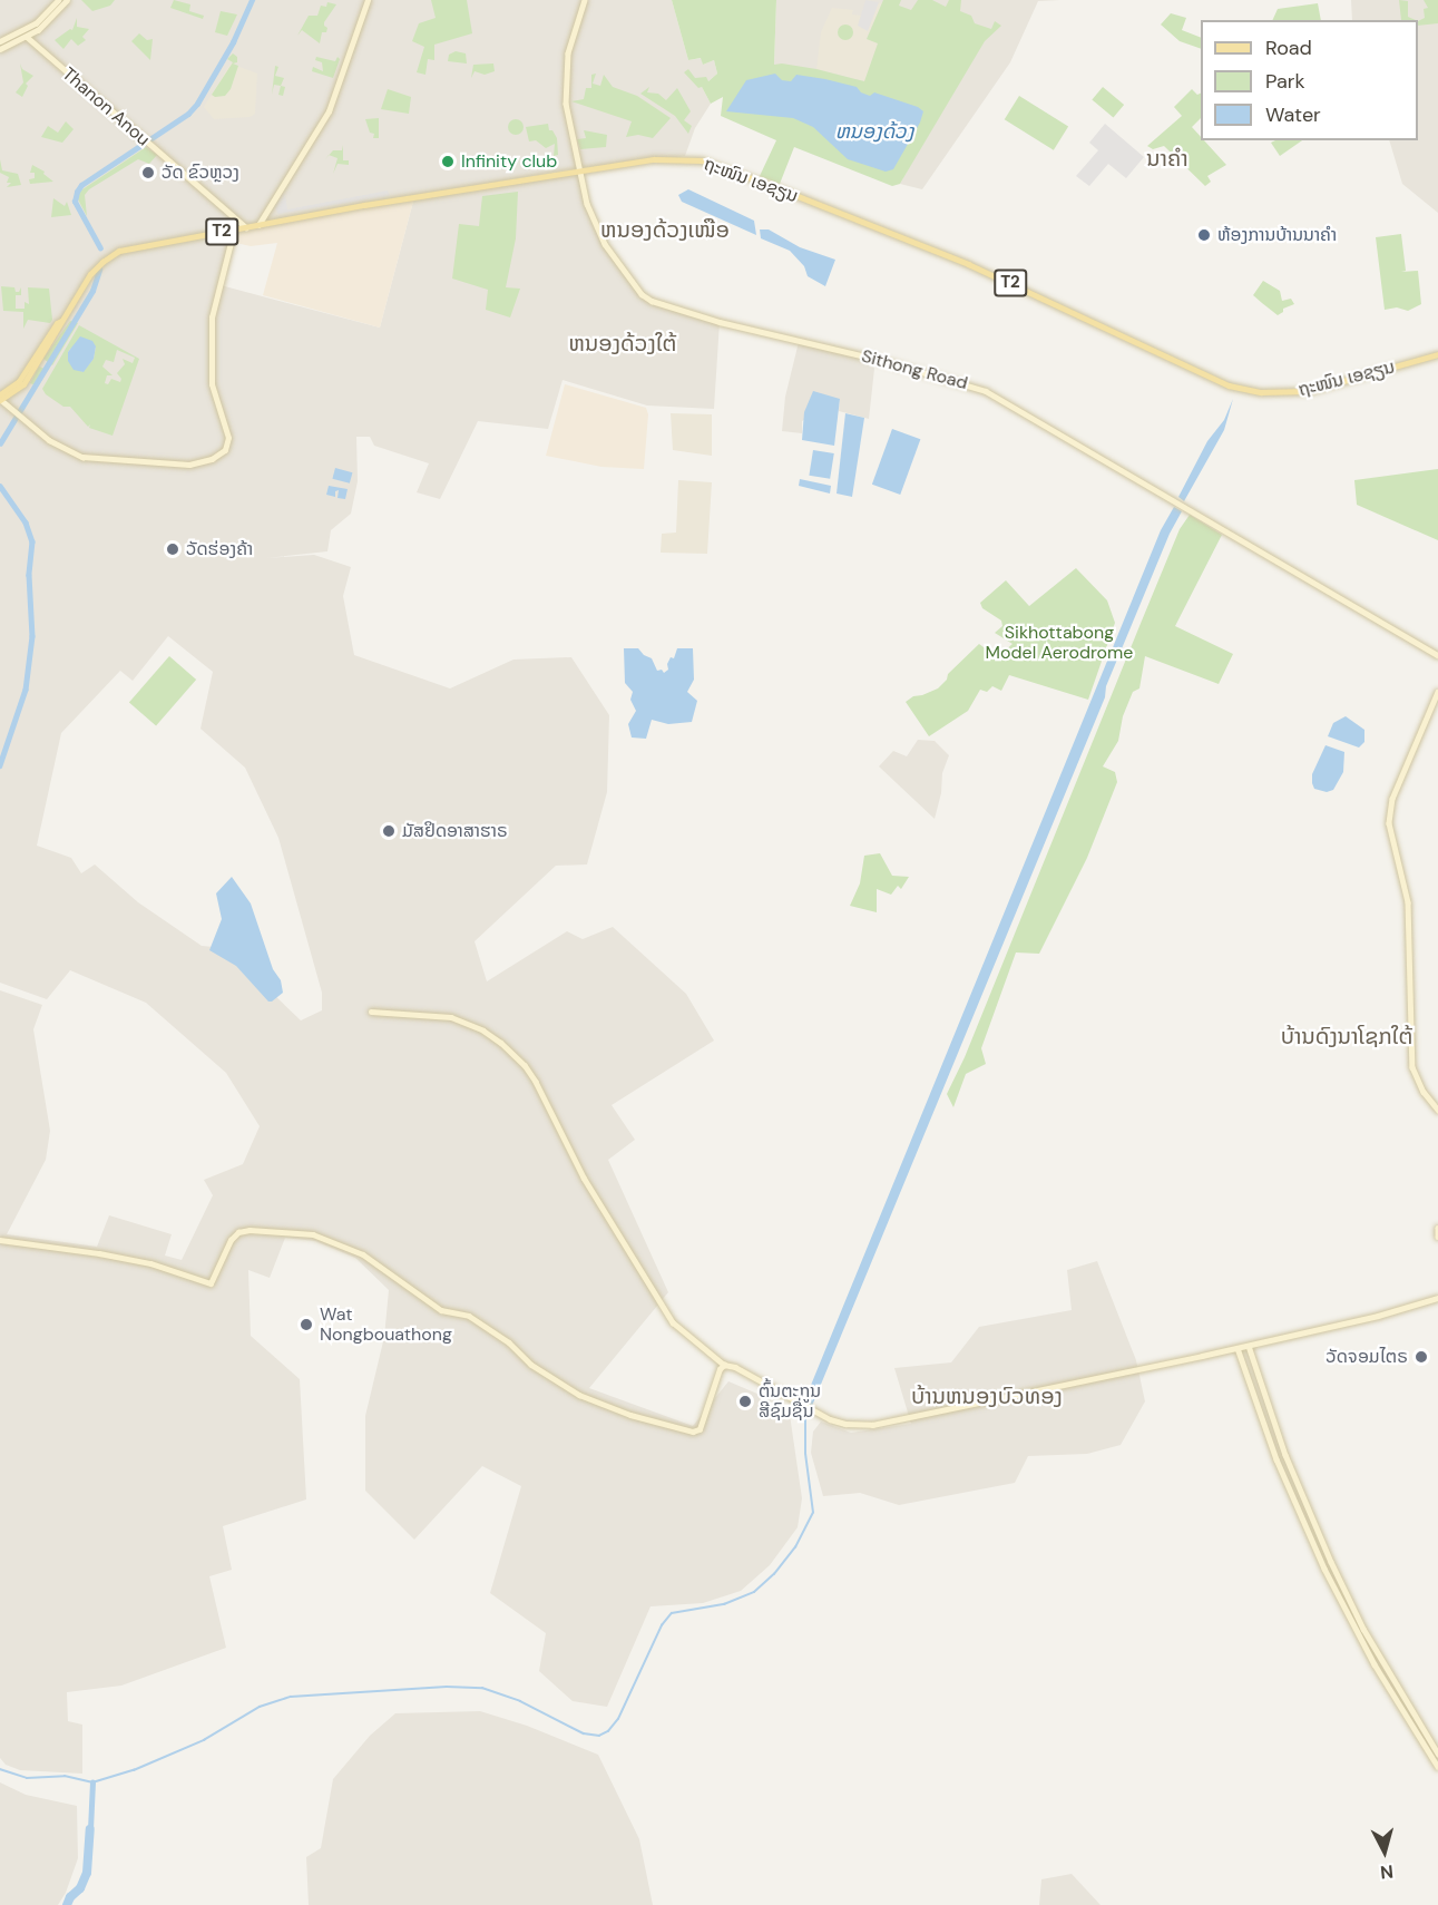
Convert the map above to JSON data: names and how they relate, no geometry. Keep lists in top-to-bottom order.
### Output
{
  "streets": {
    "main road": ["ຖະໜົນ ເອຊຽນ", "T2"],
    "street": ["Thanon Anou", "Sithong Road"]
  },
  "crossings": [
    ["Thanon Anou", "ຖະໜົນ ເອຊຽນ"],
    ["ຖະໜົນ ເອຊຽນ", "Sithong Road"]
  ],
  "districts": [
    "ນາຄຳ",
    "ຫນອງດ້ວງເໜືອ",
    "ຫນອງດ້ວງໃຕ້",
    "ບ້ານດົງນາໂຊກໃຕ້",
    "ບ້ານຫນອງບົວທອງ"
  ],
  "water": ["ຫນອງດ້ວງ"],
  "parks": ["Sikhottabong Model Aerodrome"],
  "places": [
    "Infinity club",
    "ວັດ ຂົວຫຼວງ",
    "ຫ້ອງການບ້ານນາຄໍາ",
    "ວັດຮ່ອງຄ້າ",
    "ມັສຢິດອາສາຮາຣ",
    "Wat Nongbouathong",
    "ວັດຈອມໄຕຣ",
    "ຕົ້ນຕະກູນ ສີຊົມຊື່ນ"
  ],
  "legend": ["Road", "Park", "Water"],
  "north": "bottom"
}
